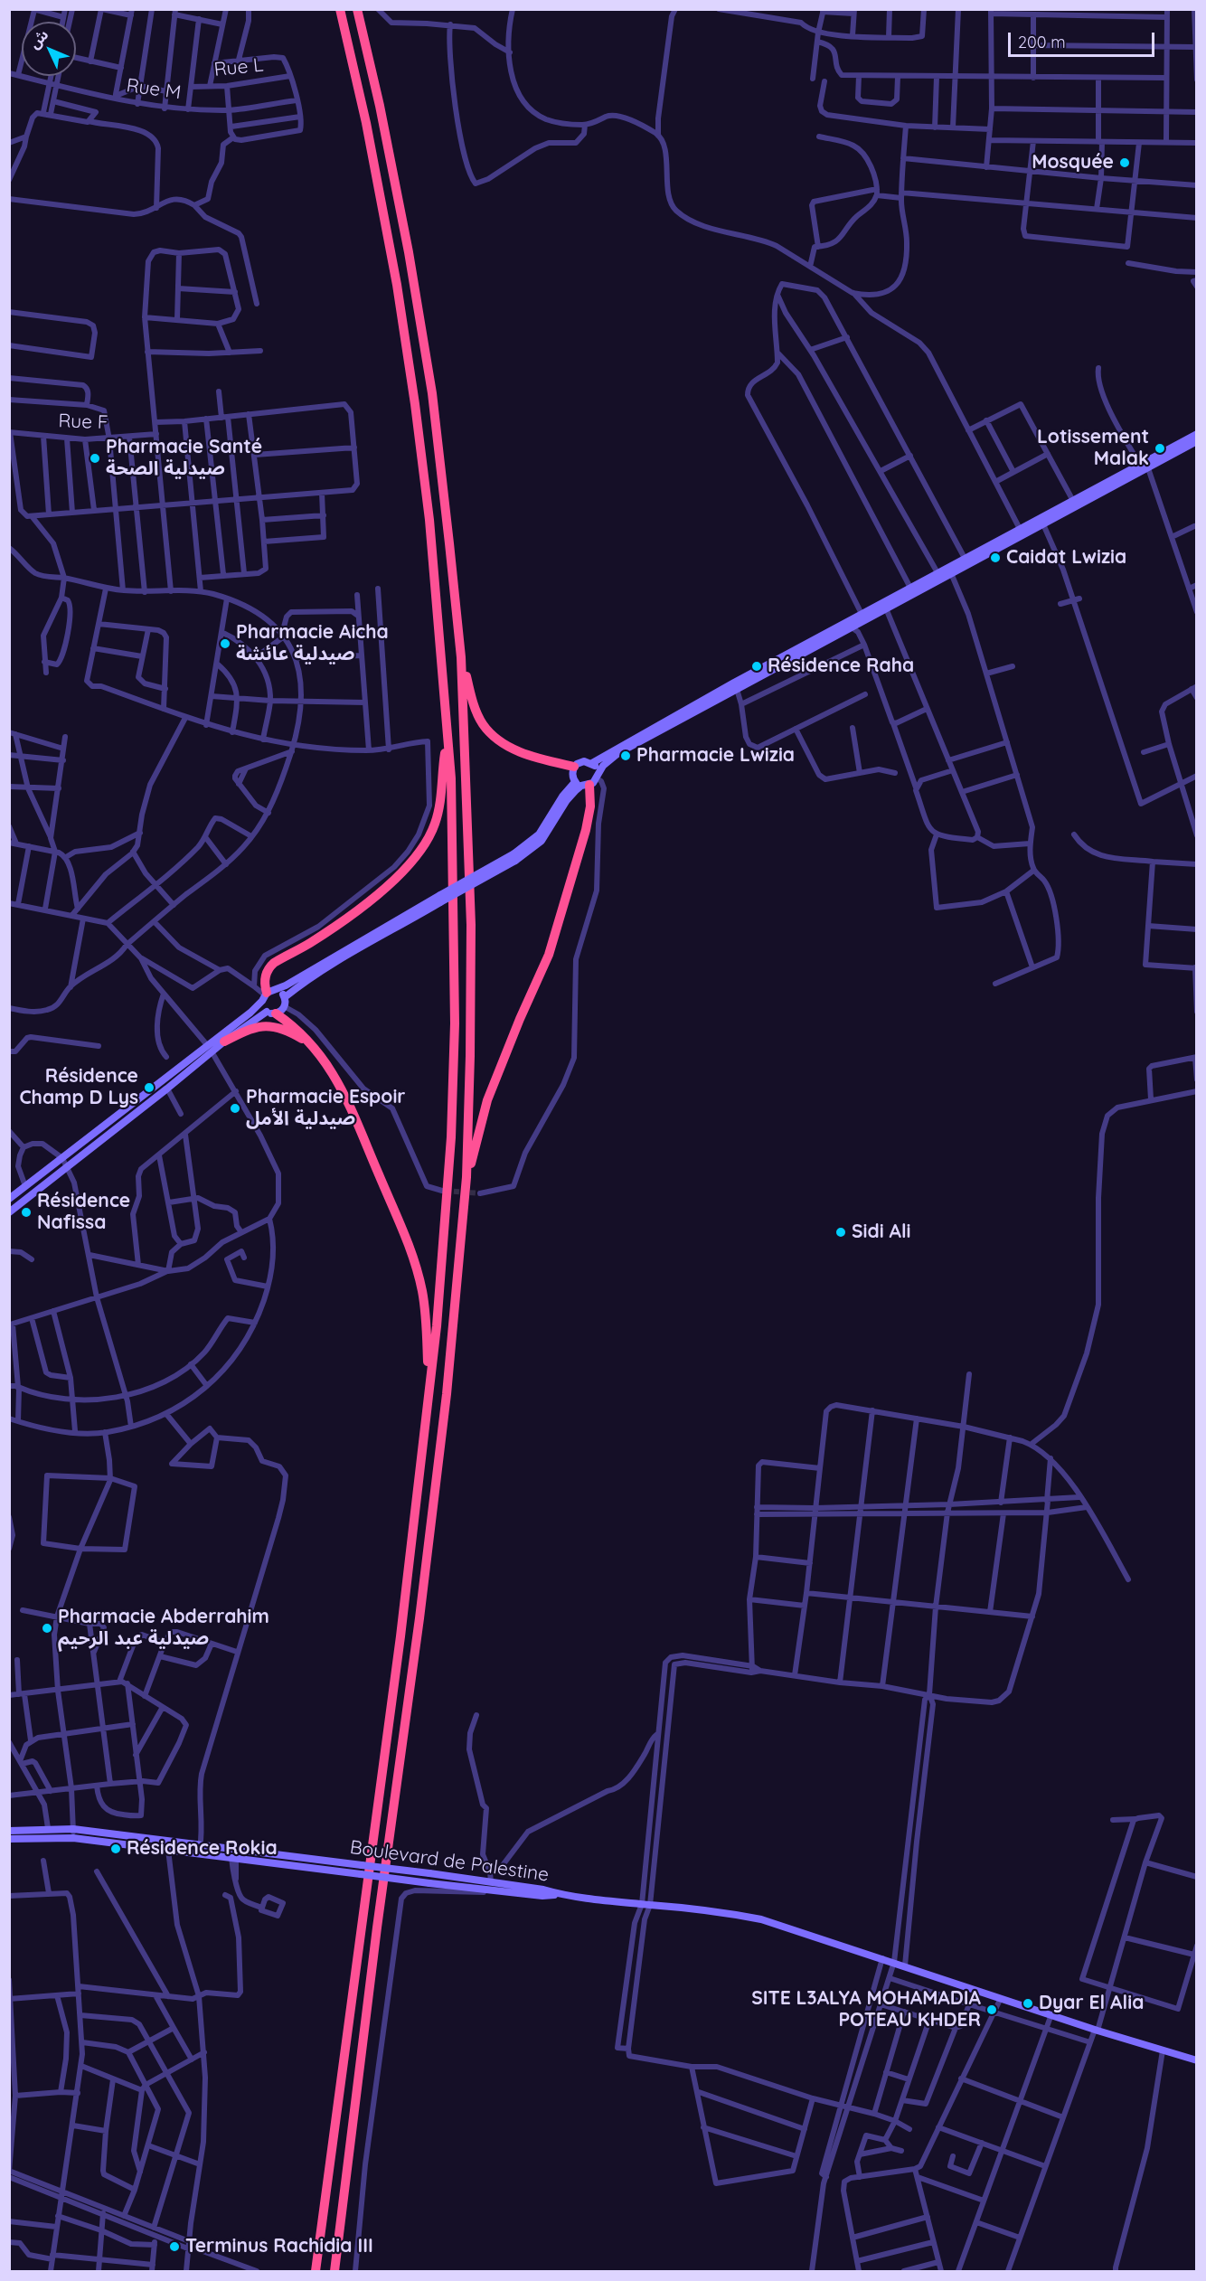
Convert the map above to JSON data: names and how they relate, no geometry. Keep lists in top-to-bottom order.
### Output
{
  "streets": {
    "street": [
      "Rue L",
      "Rue M",
      "Rue F",
      "Boulevard de Palestine"
    ]
  },
  "places": [
    "Mosquée",
    "Lotissement Malak",
    "Pharmacie Santé صيدلية الصحة",
    "Caidat Lwizia",
    "Pharmacie Aicha صيدلية عائشة",
    "Résidence Raha",
    "Pharmacie Lwizia",
    "Résidence Champ D Lys",
    "Pharmacie Espoir صيدلية الأمل",
    "Résidence Nafissa",
    "Sidi Ali",
    "Pharmacie Abderrahim صيدلية عبد الرحيم",
    "Résidence Rokia",
    "Dyar El Alia",
    "SITE L3ALYA MOHAMADIA POTEAU KHDER",
    "Terminus Rachidia III"
  ],
  "scale_bar": "200 m",
  "north": "top left"
}
